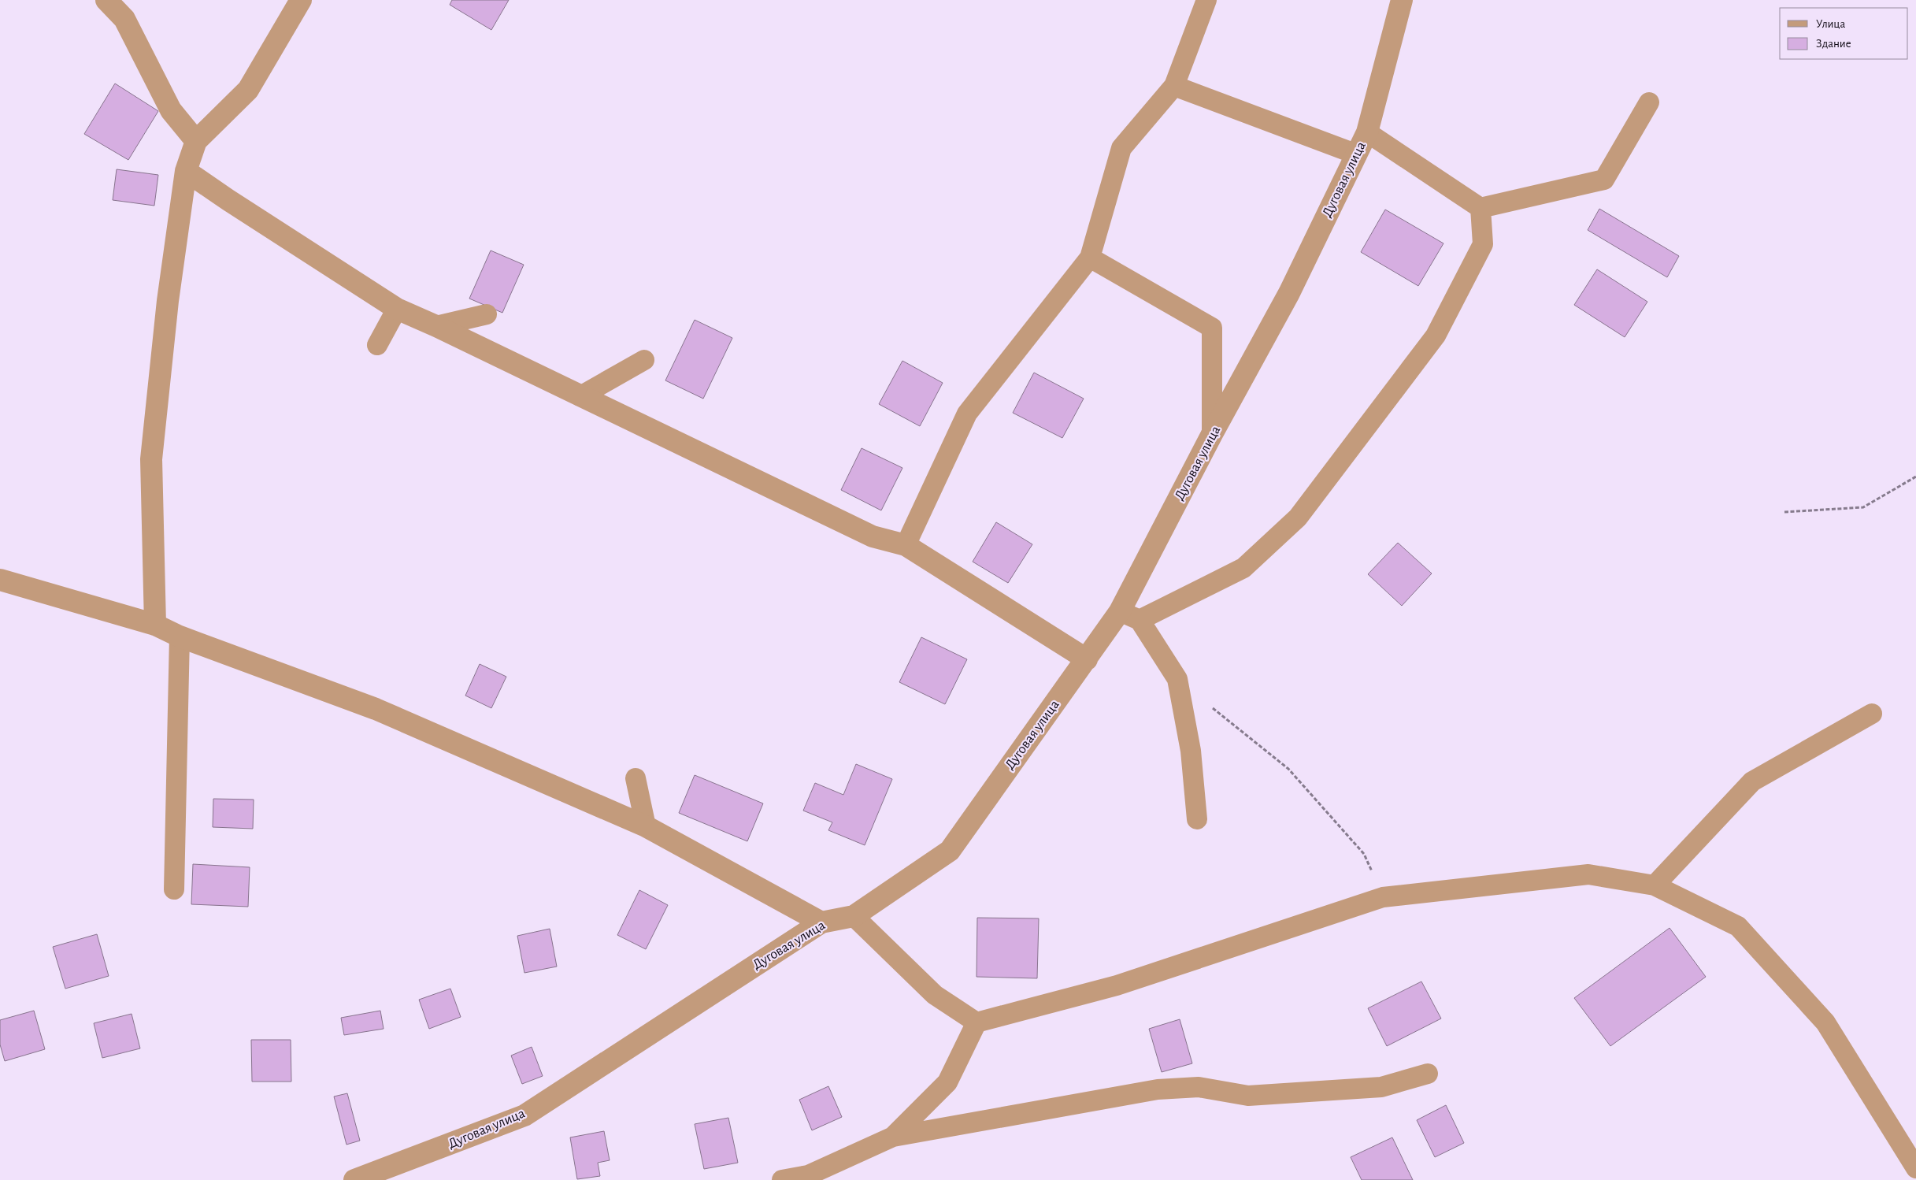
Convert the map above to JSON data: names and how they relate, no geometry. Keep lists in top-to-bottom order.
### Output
{
  "streets": {
    "street": ["Дуговая улица"]
  },
  "legend": ["Улица", "Здание"]
}
